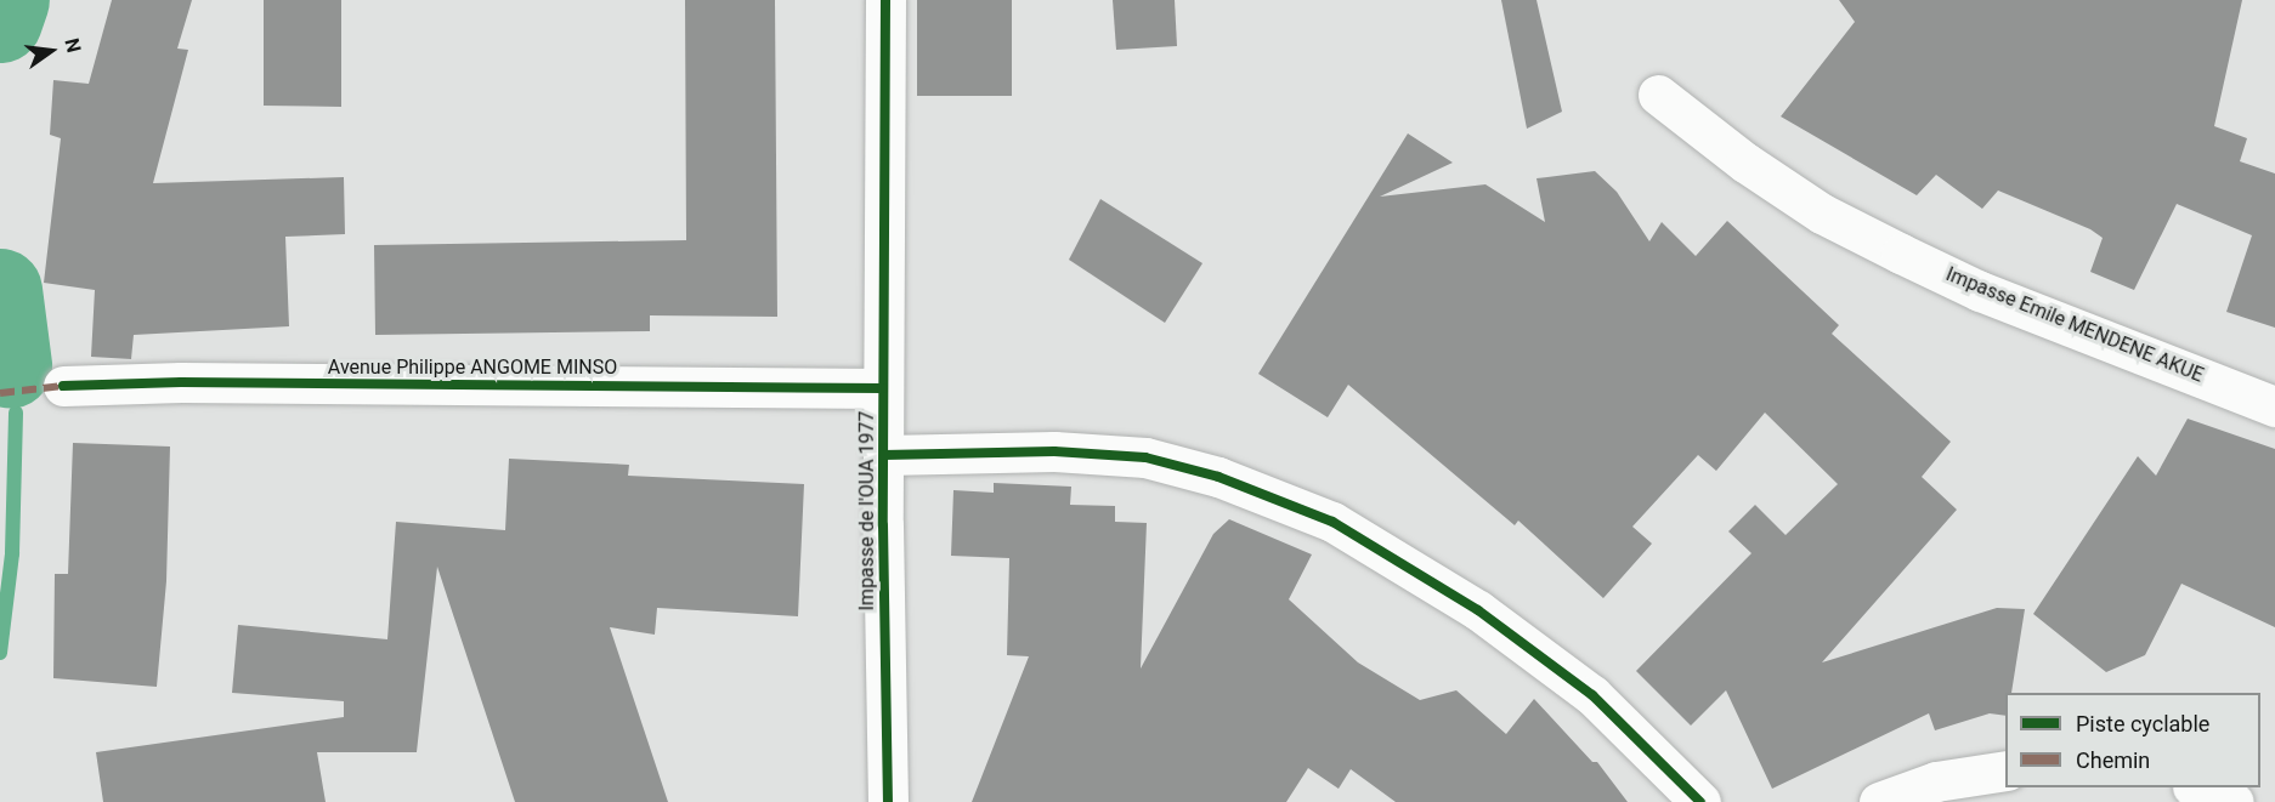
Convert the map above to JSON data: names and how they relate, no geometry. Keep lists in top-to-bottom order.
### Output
{
  "streets": {
    "street": ["Impasse Emile MENDENE AKUE", "Avenue Philippe ANGOME MINSO", "Impasse de l'OUA 1977"]
  },
  "crossings": [
    ["Avenue Philippe ANGOME MINSO", "Impasse de l'OUA 1977"]
  ],
  "legend": ["Piste cyclable", "Chemin"],
  "north": "right"
}
